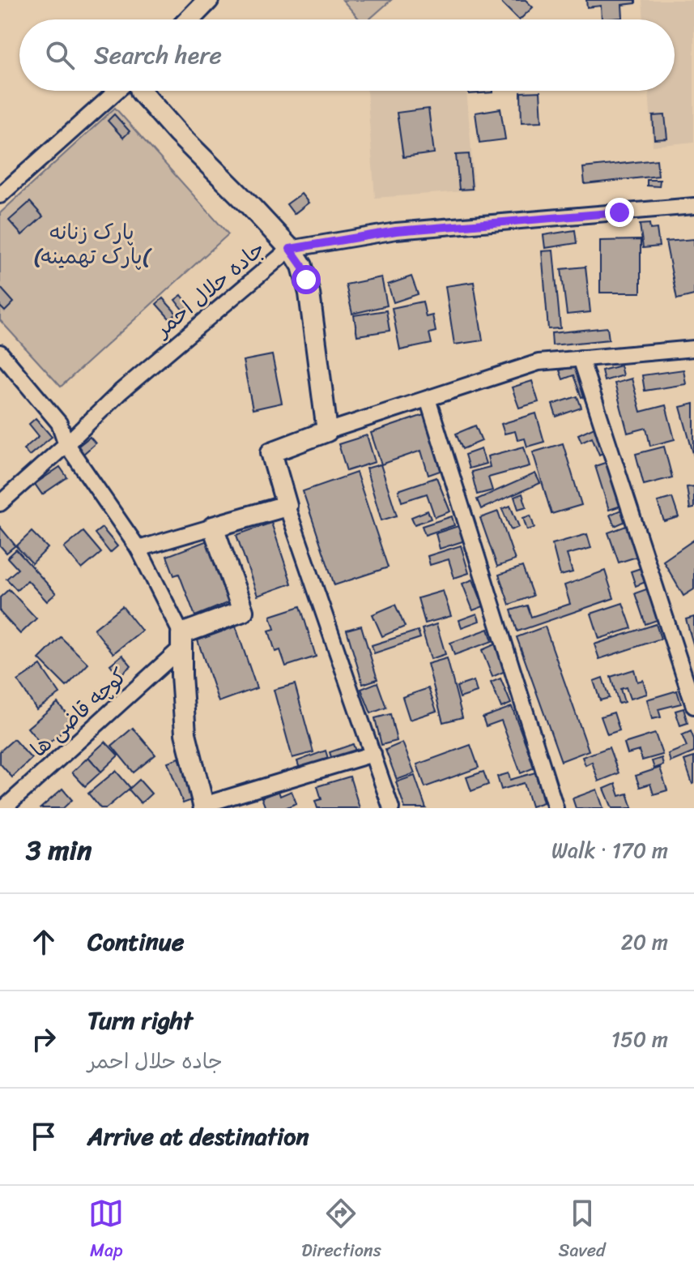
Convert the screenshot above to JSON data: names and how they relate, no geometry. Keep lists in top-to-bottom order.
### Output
{
  "streets": {
    "street": ["جاده حلال احمر", "کوچه قاضی ها"]
  },
  "parks": ["پارک زنانه (پارک تهمینه("],
  "page": {
    "search": "Search here",
    "heading": ["3 min", "Walk · 170 m"],
    "list": [
      ["Continue", "20 m"],
      ["Turn right", "جاده حلال احمر", "150 m"],
      "Arrive at destination"
    ],
    "nav": ["Map", "Directions", "Saved"]
  }
}
